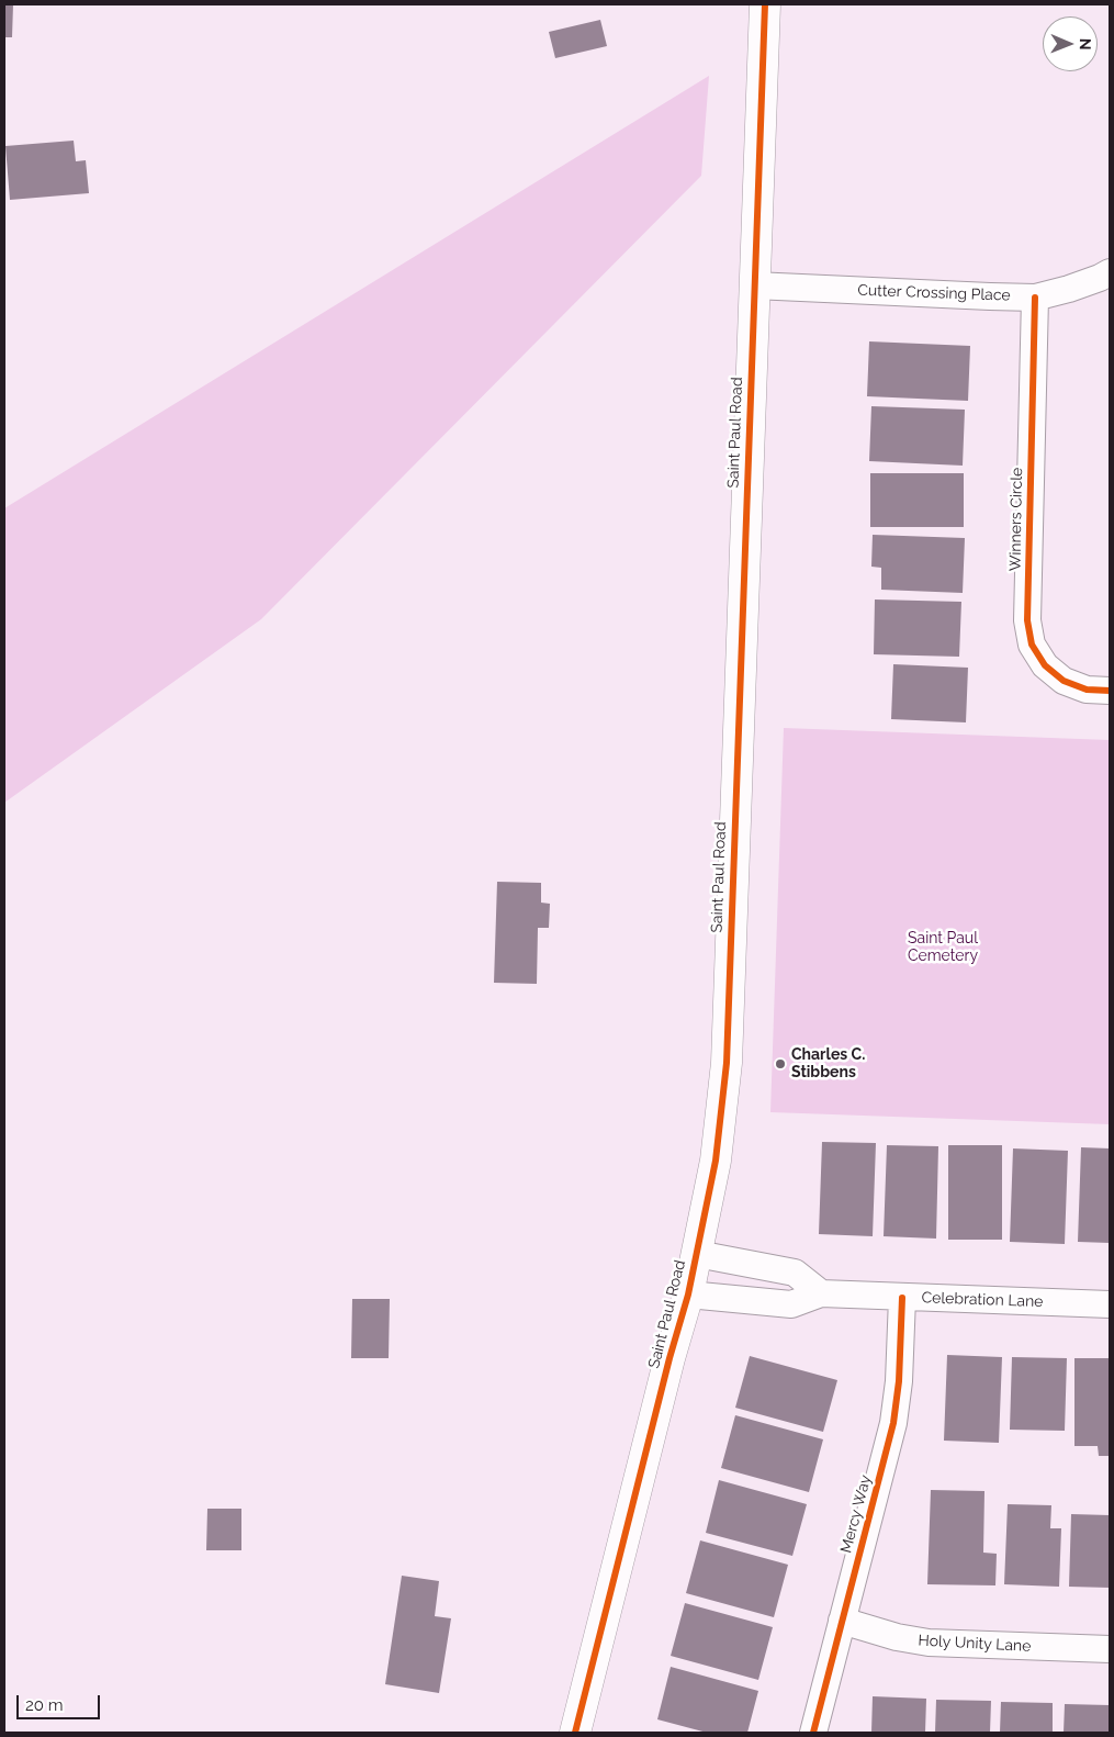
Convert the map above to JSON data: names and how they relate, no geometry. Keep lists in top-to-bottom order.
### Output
{
  "streets": {
    "street": [
      "Cutter Crossing Place",
      "Saint Paul Road",
      "Winners Circle",
      "Celebration Lane",
      "Mercy Way",
      "Holy Unity Lane"
    ]
  },
  "crossings": [
    ["Cutter Crossing Place", "Saint Paul Road"],
    ["Cutter Crossing Place", "Winners Circle"],
    ["Saint Paul Road", "Celebration Lane"],
    ["Celebration Lane", "Mercy Way"],
    ["Mercy Way", "Holy Unity Lane"]
  ],
  "parks": ["Saint Paul Cemetery"],
  "places": ["Charles C. Stibbens"],
  "scale_bar": "20 m",
  "north": "right"
}
